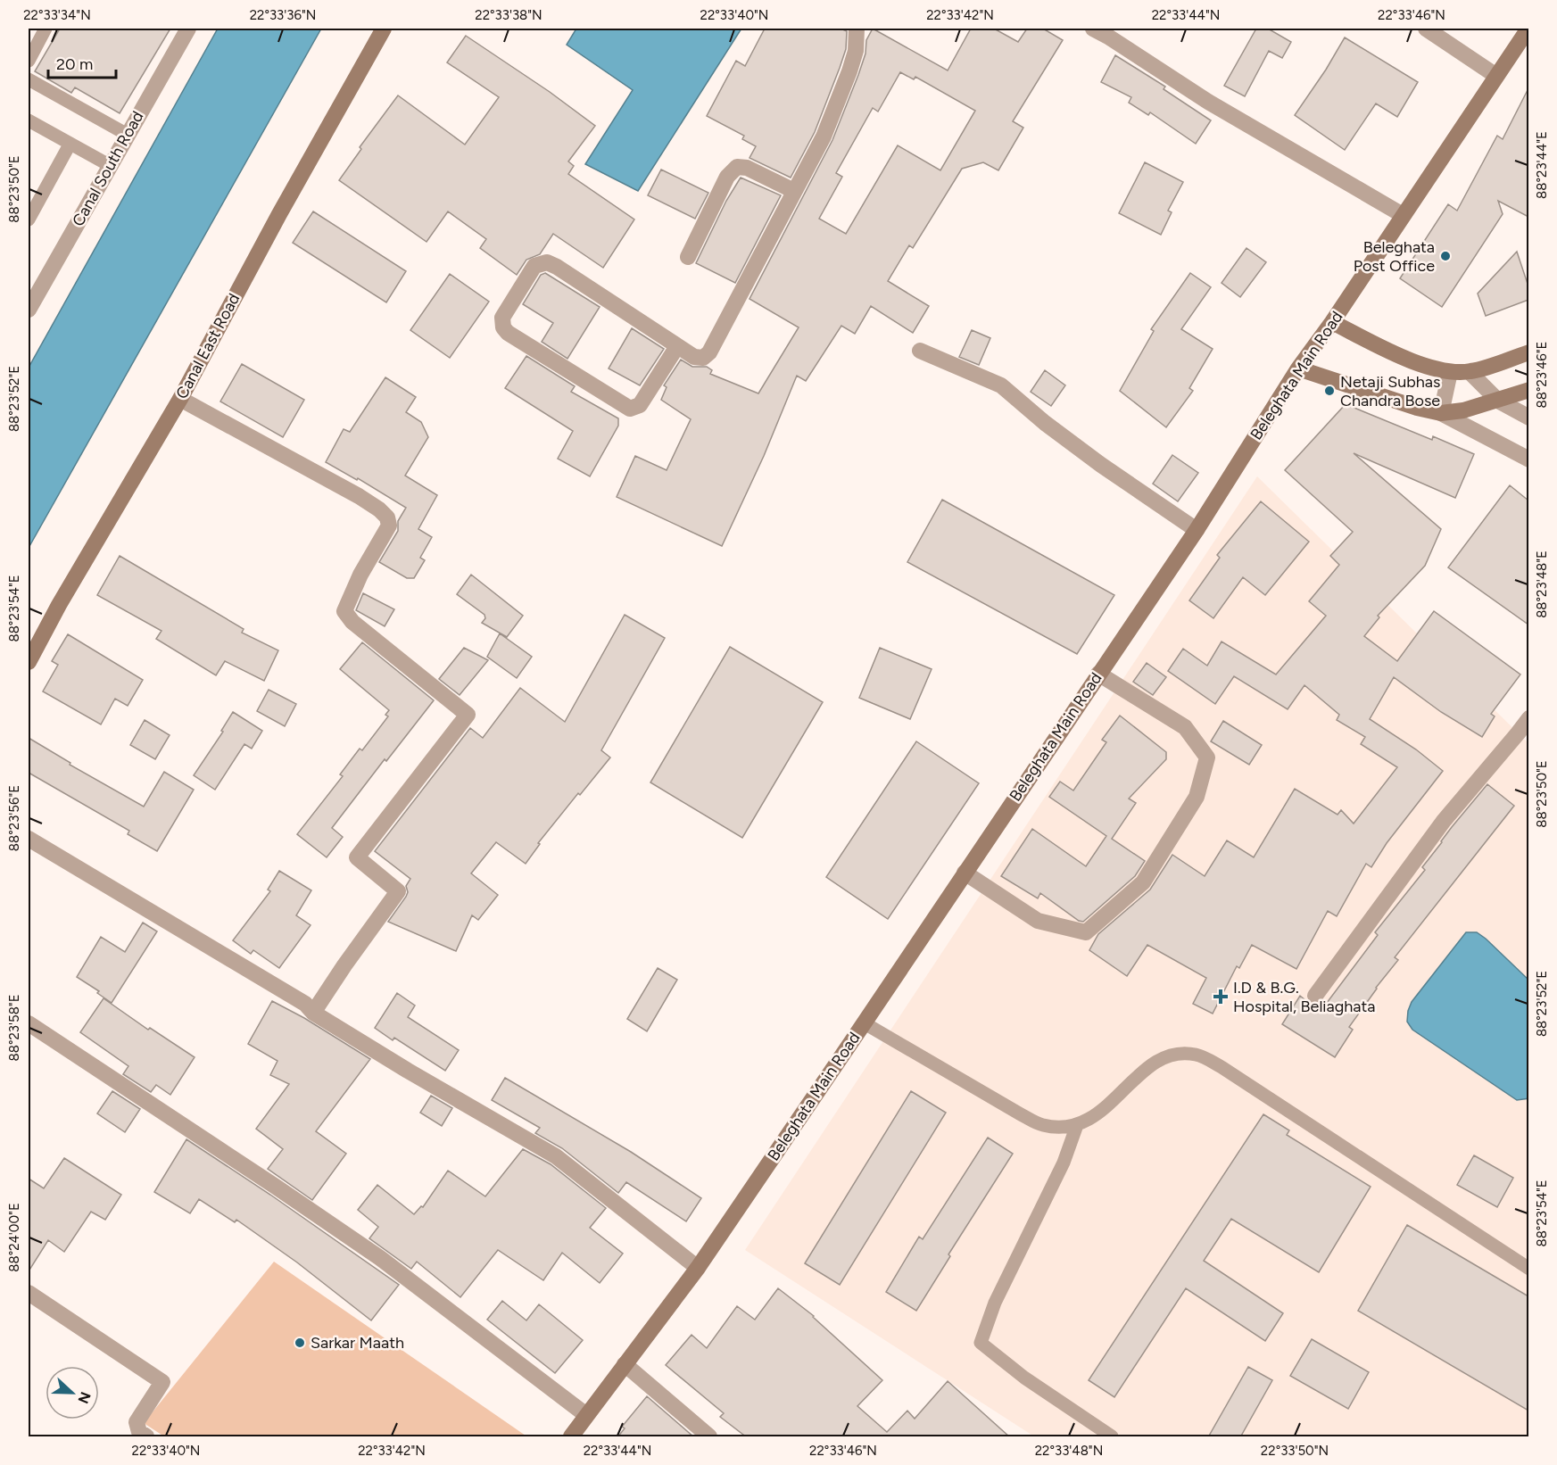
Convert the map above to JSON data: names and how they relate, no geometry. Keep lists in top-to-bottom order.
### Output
{
  "streets": {
    "main road": ["Canal East Road", "Beleghata Main Road"],
    "street": ["Canal South Road"]
  },
  "places": {
    "other": ["Beleghata Post Office", "Netaji Subhas Chandra Bose", "Sarkar Maath"],
    "health": ["I.D & B.G. Hospital, Beliaghata"]
  },
  "scale_bar": "20 m",
  "north": "right",
  "coordinates": [
    "22°33'34\"N",
    "22°33'36\"N",
    "22°33'38\"N",
    "22°33'40\"N",
    "22°33'42\"N",
    "22°33'44\"N",
    "22°33'46\"N",
    "88°23'44\"E",
    "88°23'50\"E",
    "88°23'46\"E",
    "88°23'52\"E",
    "88°23'48\"E",
    "88°23'54\"E",
    "88°23'56\"E",
    "88°23'58\"E",
    "88°24'00\"E",
    "22°33'48\"N",
    "22°33'50\"N"
  ]
}
